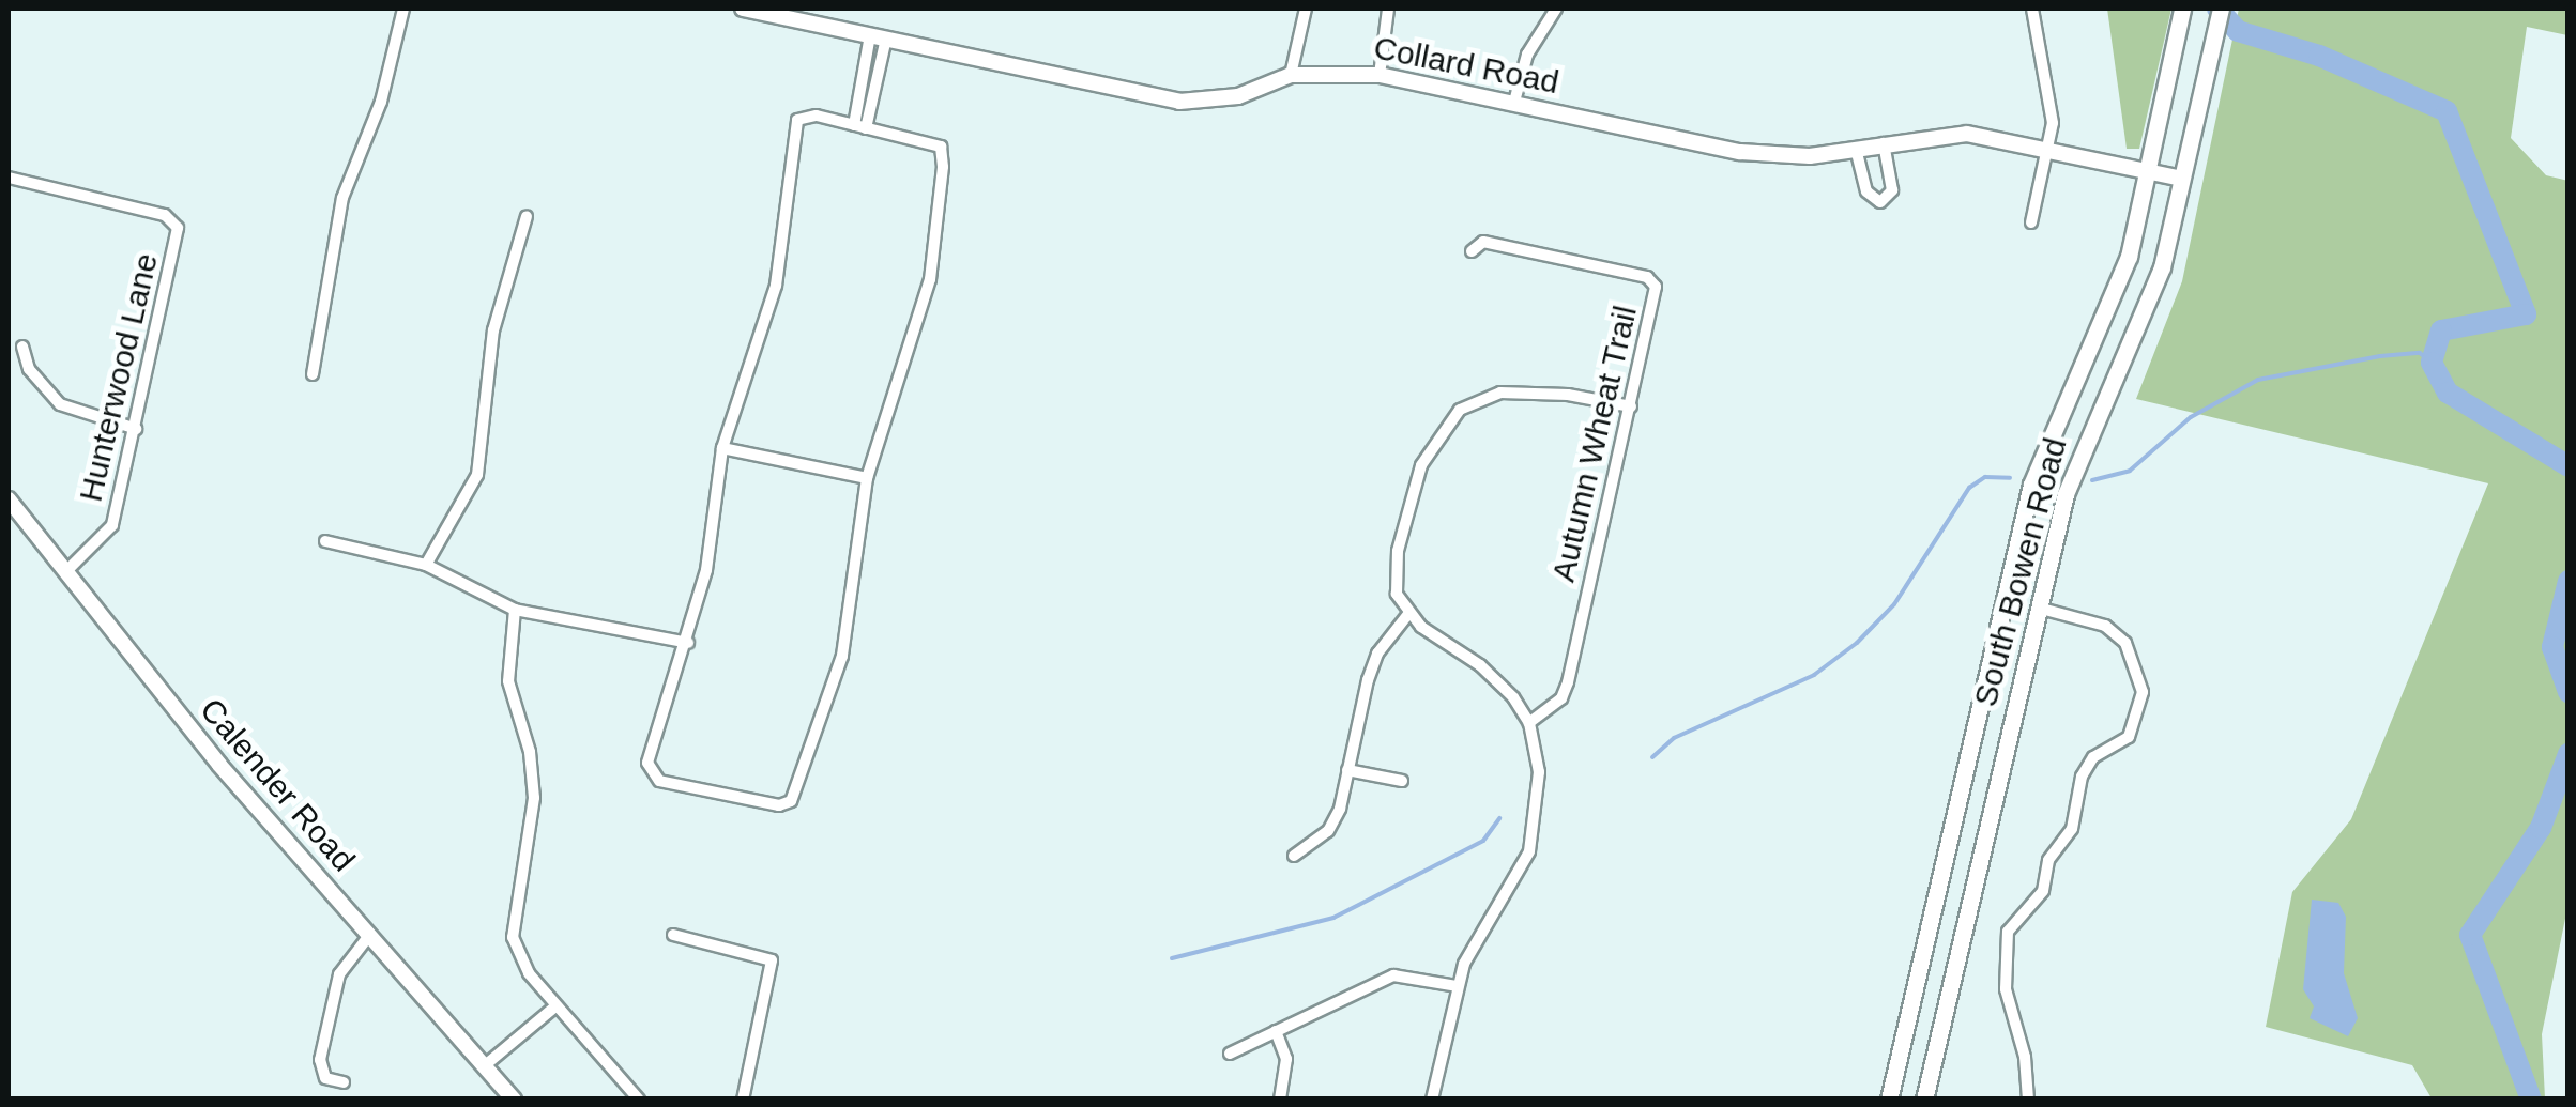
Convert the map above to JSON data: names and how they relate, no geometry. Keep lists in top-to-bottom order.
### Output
{
  "streets": {
    "main road": ["South Bowen Road"],
    "street": [
      "Collard Road",
      "Hunterwood Lane",
      "Autumn Wheat Trail",
      "Calender Road"
    ]
  },
  "crossings": [
    ["Collard Road", "South Bowen Road"],
    ["Hunterwood Lane", "Calender Road"]
  ]
}
